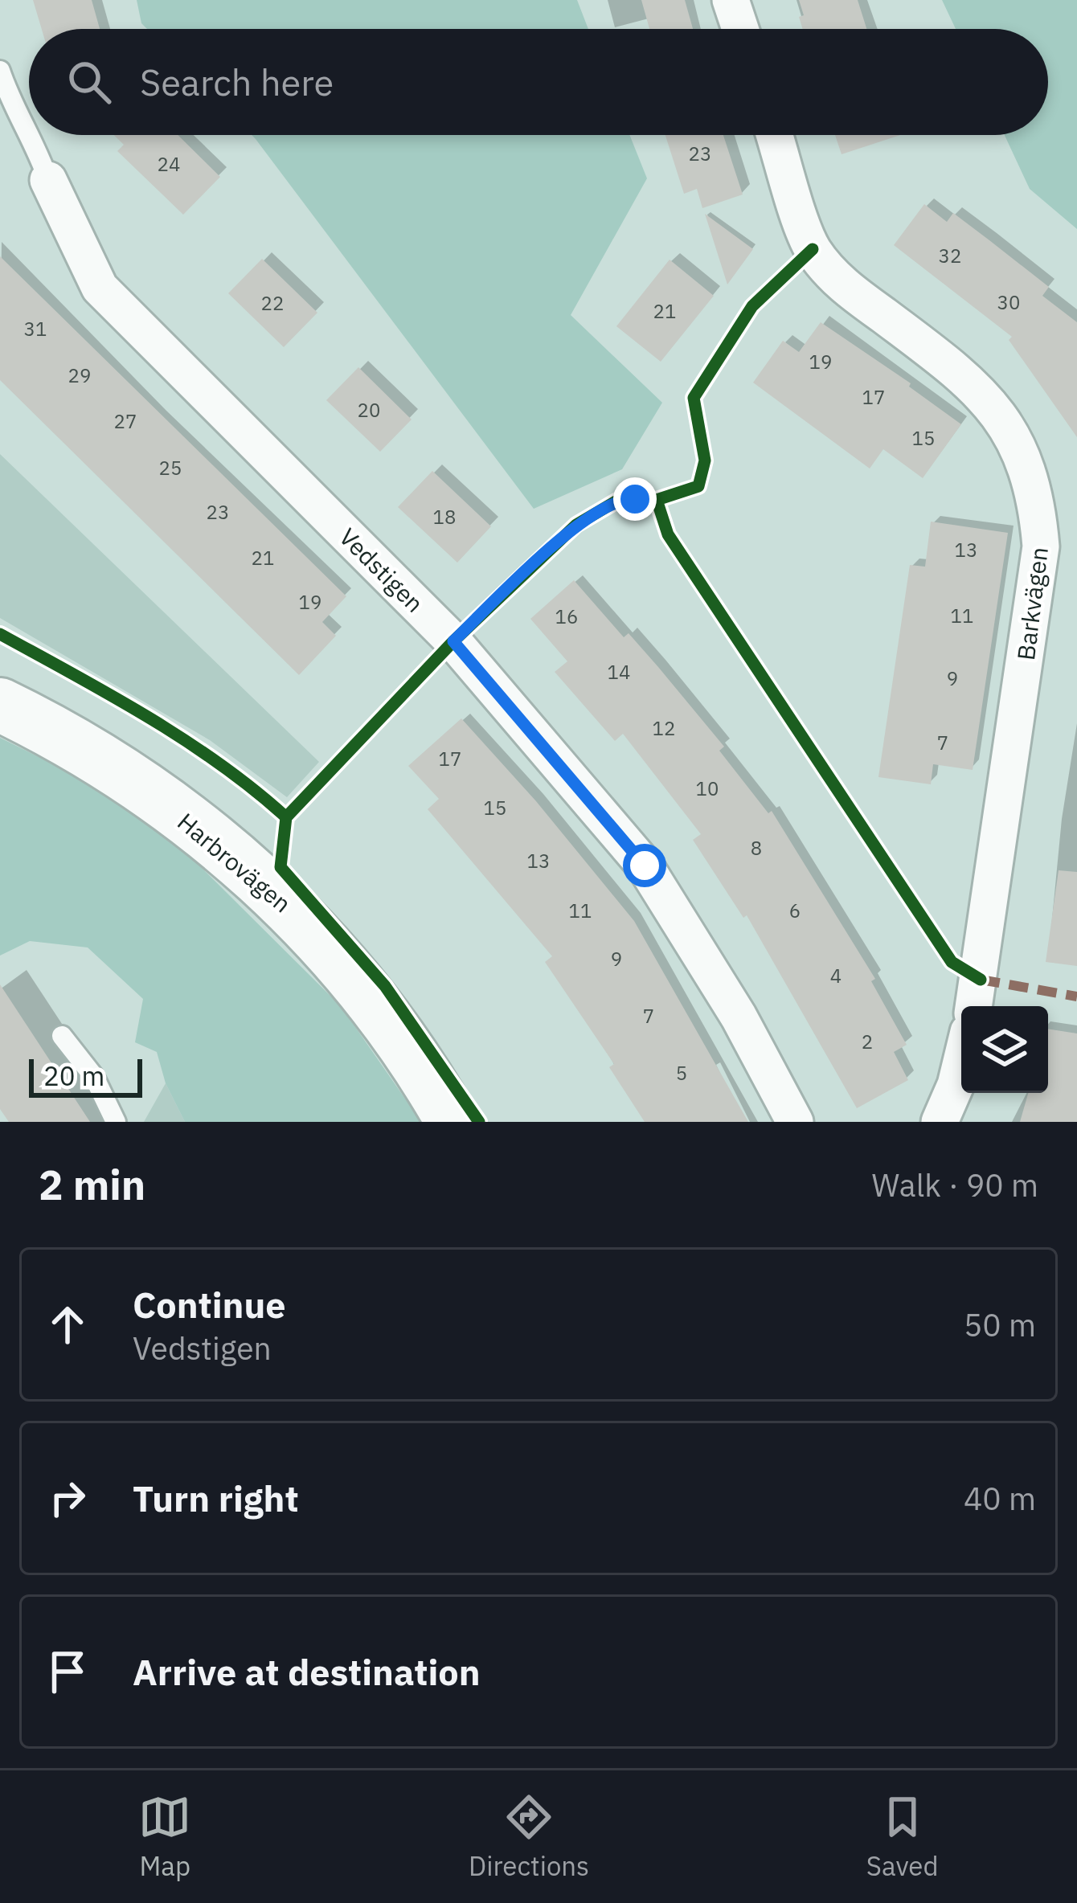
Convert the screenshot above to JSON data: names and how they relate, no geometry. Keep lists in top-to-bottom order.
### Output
{
  "streets": {
    "street": ["Vedstigen", "Barkvägen", "Harbrovägen"]
  },
  "house_numbers": [
    "23",
    "24",
    "32",
    "30",
    "22",
    "21",
    "31",
    "19",
    "29",
    "17",
    "20",
    "27",
    "15",
    "25",
    "23",
    "18",
    "13",
    "21",
    "19",
    "11",
    "16",
    "14",
    "9",
    "12",
    "7",
    "17",
    "10",
    "15",
    "8",
    "13",
    "11",
    "6",
    "9",
    "4",
    "7",
    "2",
    "5"
  ],
  "scale_bar": "20 m",
  "page": {
    "search": "Search here",
    "scale": "20 m",
    "heading": ["2 min", "Walk · 90 m"],
    "list": [
      ["Continue", "Vedstigen", "50 m"],
      ["Turn right", "40 m"],
      "Arrive at destination"
    ],
    "nav": ["Map", "Directions", "Saved"]
  }
}
